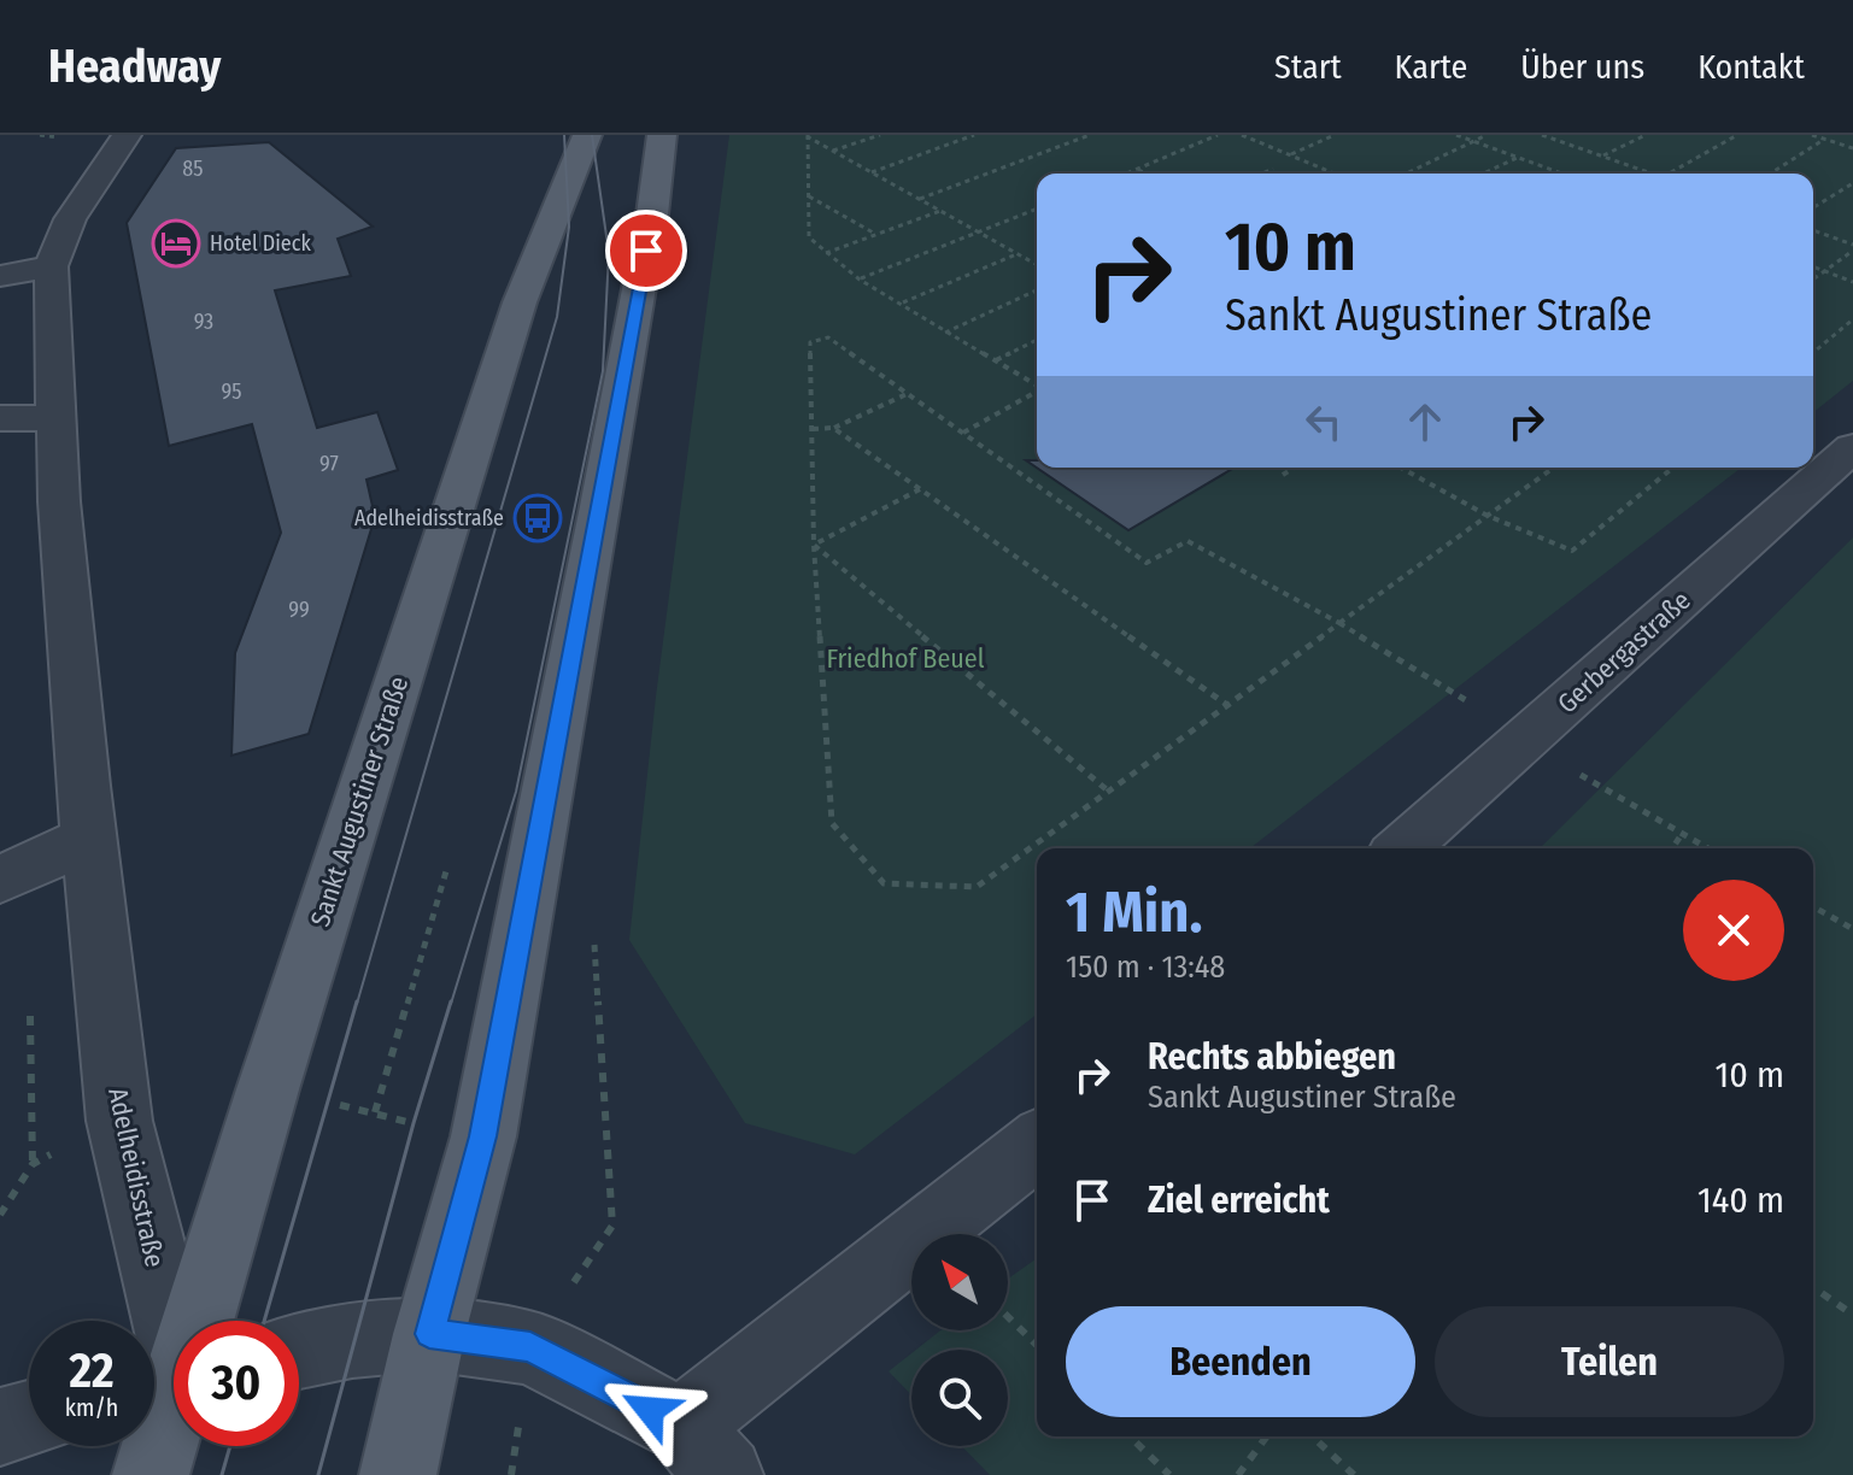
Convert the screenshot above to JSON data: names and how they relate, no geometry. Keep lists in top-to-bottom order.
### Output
{
  "streets": {
    "main road": ["Sankt Augustiner Straße"],
    "street": ["Gerbergastraße", "Adelheidisstraße"]
  },
  "crossings": [
    ["Sankt Augustiner Straße", "Adelheidisstraße"]
  ],
  "parks": ["Friedhof Beuel"],
  "places": {
    "hotel": ["Hotel Dieck"],
    "bus stop": ["Adelheidisstraße"]
  },
  "house_numbers": [
    "85",
    "93",
    "95",
    "97",
    "99"
  ],
  "north": "top left",
  "page": {
    "header": "Headway",
    "nav": [
      "Start",
      "Karte",
      "Über uns",
      "Kontakt"
    ],
    "turn": ["10 m", "Sankt Augustiner Straße"],
    "heading": ["1 Min.", "150 m · 13:48"],
    "list": [
      {
        "name": "Rechts abbiegen",
        "note": "Sankt Augustiner Straße",
        "value": "10 m"
      },
      {
        "name": "Ziel erreicht",
        "value": "140 m"
      }
    ],
    "buttons": ["Beenden", "Teilen"],
    "speed": "22 km/h",
    "limit": "30"
  }
}
